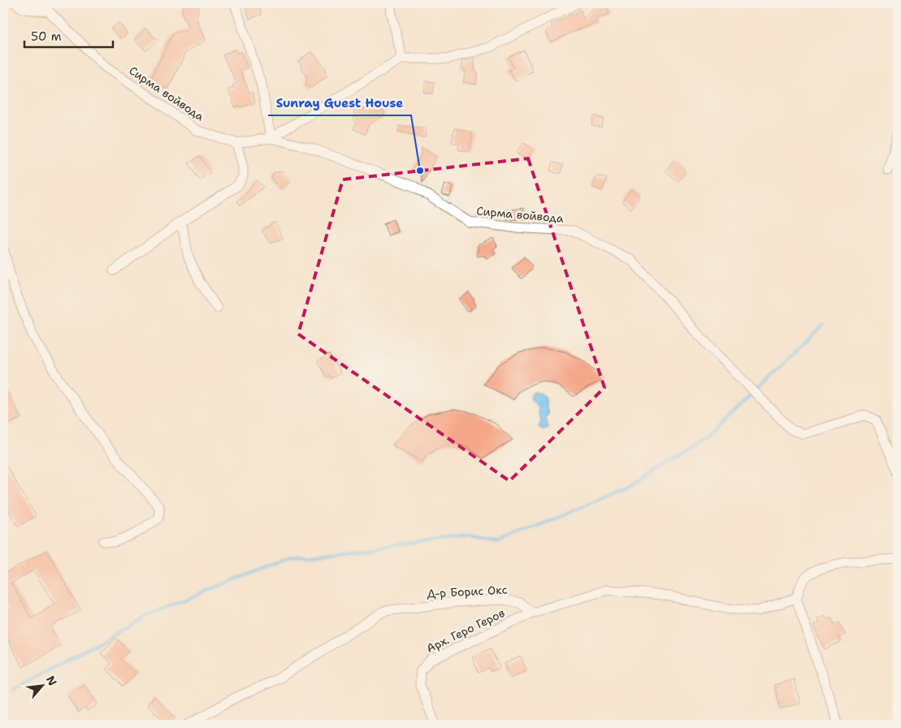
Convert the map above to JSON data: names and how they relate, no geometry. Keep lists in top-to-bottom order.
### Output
{
  "streets": {
    "street": ["Сирма войвода", "Д-р Борис Окс", "Арх. Геро Геров"]
  },
  "crossings": [
    ["Д-р Борис Окс", "Арх. Геро Геров"]
  ],
  "places": ["Sunray Guest House"],
  "scale_bar": "50 m",
  "north": "top right"
}
